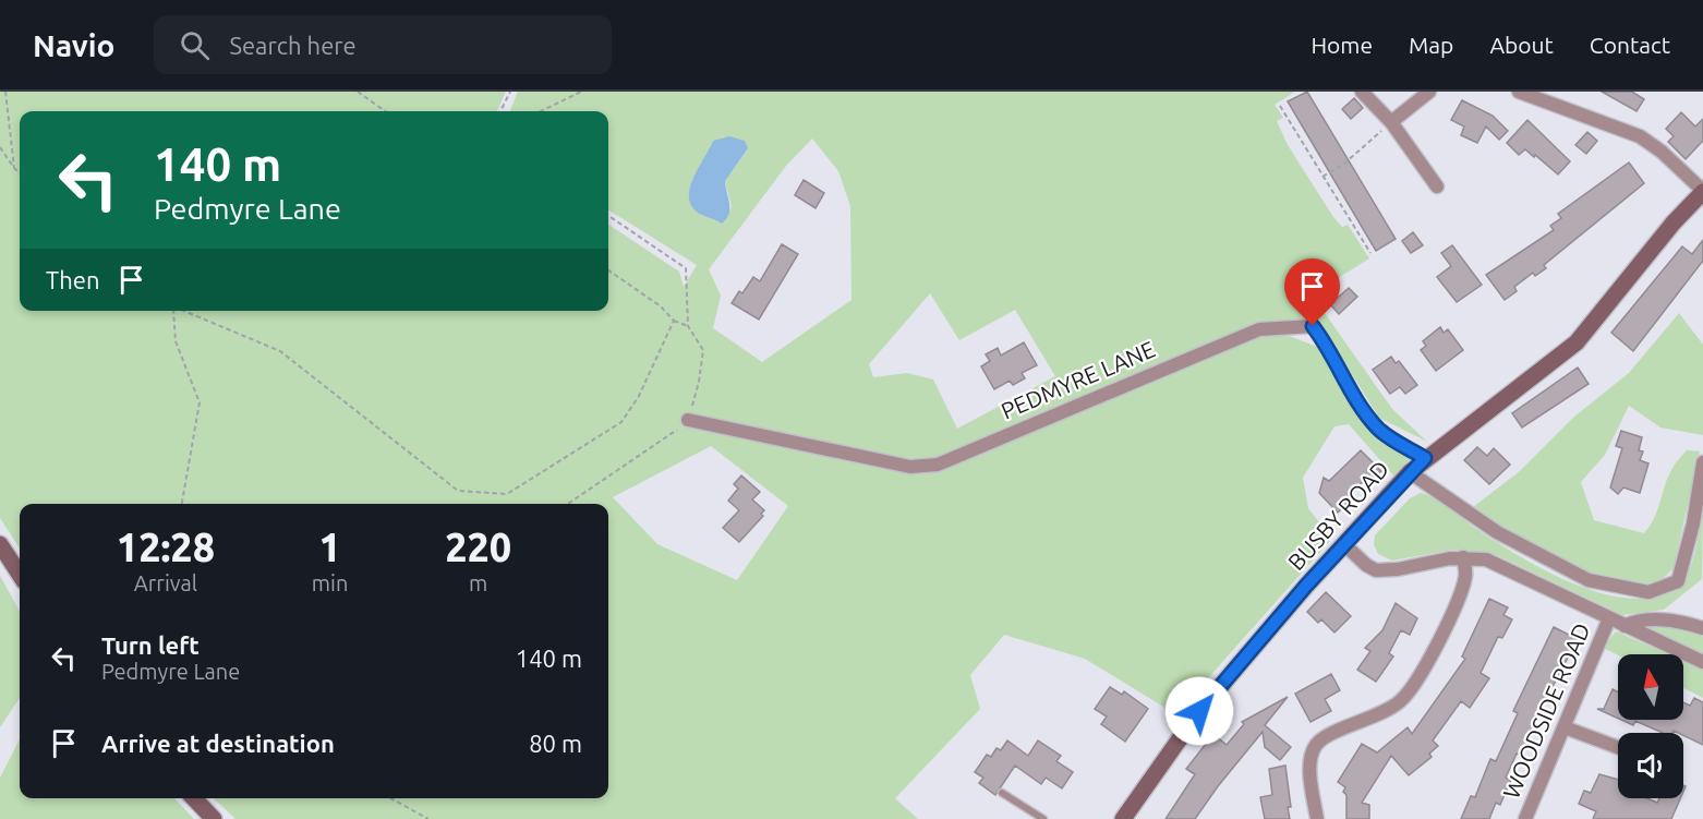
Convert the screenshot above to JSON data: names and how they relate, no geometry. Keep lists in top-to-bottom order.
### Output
{
  "streets": {
    "main road": ["BUSBY ROAD"],
    "street": ["PEDMYRE LANE", "WOODSIDE ROAD"]
  },
  "crossings": [
    ["PEDMYRE LANE", "BUSBY ROAD"]
  ],
  "north": "top",
  "page": {
    "header": "Navio",
    "search": "Search here",
    "nav": [
      "Home",
      "Map",
      "About",
      "Contact"
    ],
    "turn": ["140 m", "Pedmyre Lane"],
    "then": "Then",
    "eta": [
      "12:28",
      "Arrival",
      "1",
      "min",
      "220",
      "m"
    ],
    "list": [
      {
        "name": "Turn left",
        "note": "Pedmyre Lane",
        "value": "140 m"
      },
      {
        "name": "Arrive at destination",
        "value": "80 m"
      }
    ]
  }
}
